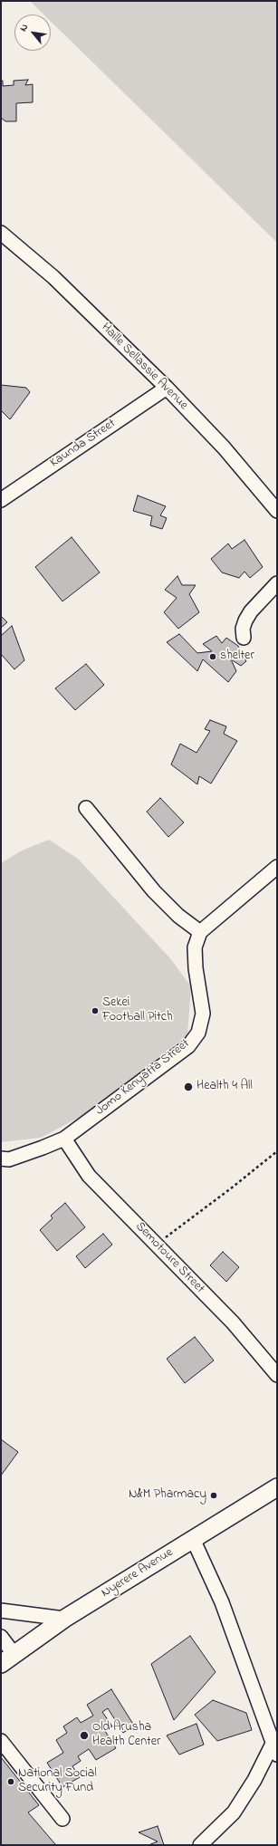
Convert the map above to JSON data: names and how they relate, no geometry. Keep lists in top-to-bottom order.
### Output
{
  "streets": {
    "main road": ["Nyerere Avenue"],
    "street": [
      "Haille Sellassie Avenue",
      "Kaunda Street",
      "Jomo Kenyatta Street",
      "Semotoure Street"
    ]
  },
  "crossings": [
    ["Haille Sellassie Avenue", "Kaunda Street"],
    ["Jomo Kenyatta Street", "Semotoure Street"]
  ],
  "places": [
    "shelter",
    "Sekei Football Pitch",
    "Health 4 All",
    "N&M Pharmacy",
    "Old Arusha Health Center",
    "National Social Security Fund"
  ],
  "north": "top left"
}
